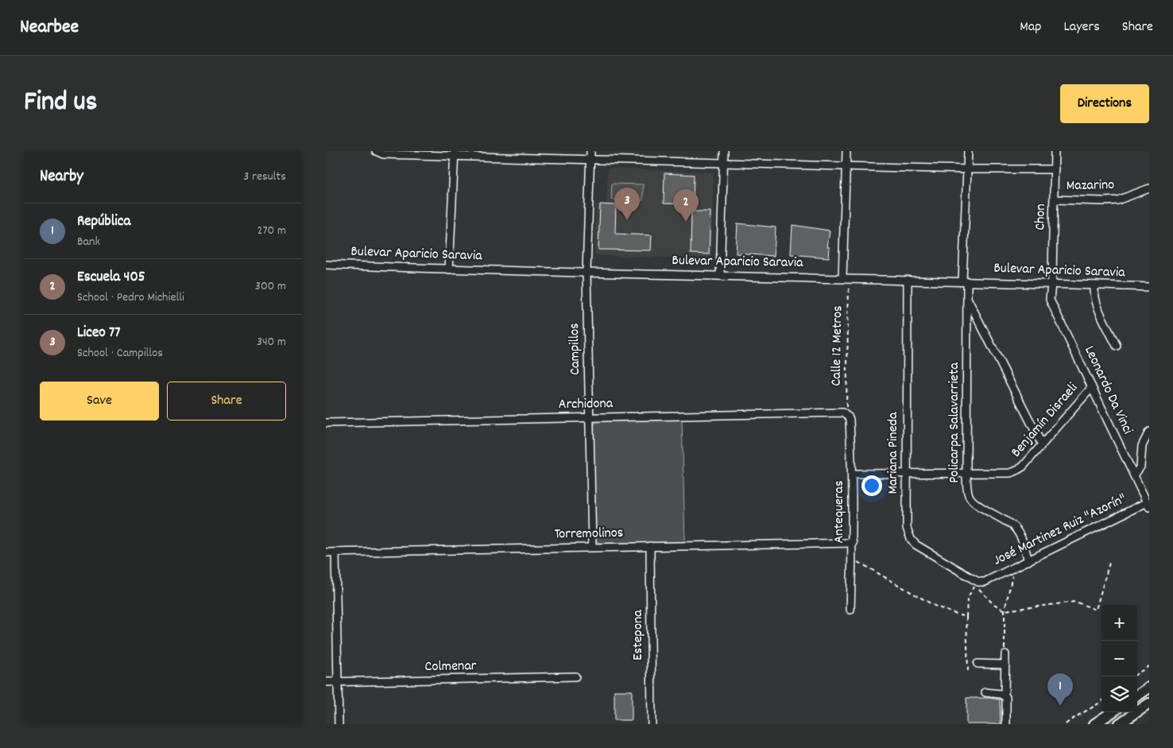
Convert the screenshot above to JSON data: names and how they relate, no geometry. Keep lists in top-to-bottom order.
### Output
{
  "streets": {
    "street": [
      "Mazarino",
      "Chon",
      "Bulevar Aparicio Saravia",
      "Campillos",
      "Leonardo Da Vinci",
      "Archidona",
      "Benjamín Disraeli",
      "Policarpa Salavarrieta",
      "Mariana Pineda",
      "Antequeras",
      "José Martinez Ruiz \"Azorín\"",
      "Torremolinos",
      "Estepona",
      "Colmenar"
    ],
    "path": ["Calle 12 Metros"]
  },
  "crossings": [
    ["Mazarino", "Chon"],
    ["Mazarino", "Campillos"],
    ["Mazarino", "Policarpa Salavarrieta"],
    ["Chon", "Bulevar Aparicio Saravia"],
    ["Chon", "Leonardo Da Vinci"],
    ["Bulevar Aparicio Saravia", "Calle 12 Metros"],
    ["Bulevar Aparicio Saravia", "Campillos"],
    ["Bulevar Aparicio Saravia", "Leonardo Da Vinci"],
    ["Bulevar Aparicio Saravia", "Policarpa Salavarrieta"],
    ["Bulevar Aparicio Saravia", "Mariana Pineda"],
    ["Calle 12 Metros", "Archidona"],
    ["Calle 12 Metros", "Antequeras"],
    ["Campillos", "Archidona"],
    ["Campillos", "Torremolinos"],
    ["Leonardo Da Vinci", "Benjamín Disraeli"],
    ["Leonardo Da Vinci", "José Martinez Ruiz \"Azorín\""],
    ["Archidona", "Antequeras"],
    ["Benjamín Disraeli", "Policarpa Salavarrieta"],
    ["Benjamín Disraeli", "Mariana Pineda"],
    ["Benjamín Disraeli", "Antequeras"],
    ["Policarpa Salavarrieta", "José Martinez Ruiz \"Azorín\""],
    ["Mariana Pineda", "José Martinez Ruiz \"Azorín\""],
    ["Antequeras", "Torremolinos"],
    ["Torremolinos", "Estepona"]
  ],
  "page": {
    "header": "Nearbee",
    "nav": ["Map", "Layers", "Share"],
    "title": "Find us",
    "buttons": [
      "Directions",
      ["Save", "Share"]
    ],
    "heading": ["Nearby", "3 results"],
    "pins": ["3", "2", "1"],
    "list": [
      {
        "mark": "1",
        "name": "República",
        "note": "Bank",
        "value": "270 m"
      },
      {
        "mark": "2",
        "name": "Escuela 405",
        "note": "School · Pedro Michielli",
        "value": "300 m"
      },
      {
        "mark": "3",
        "name": "Liceo 77",
        "note": "School · Campillos",
        "value": "340 m"
      }
    ],
    "map_buttons": ["+", "−"]
  }
}
